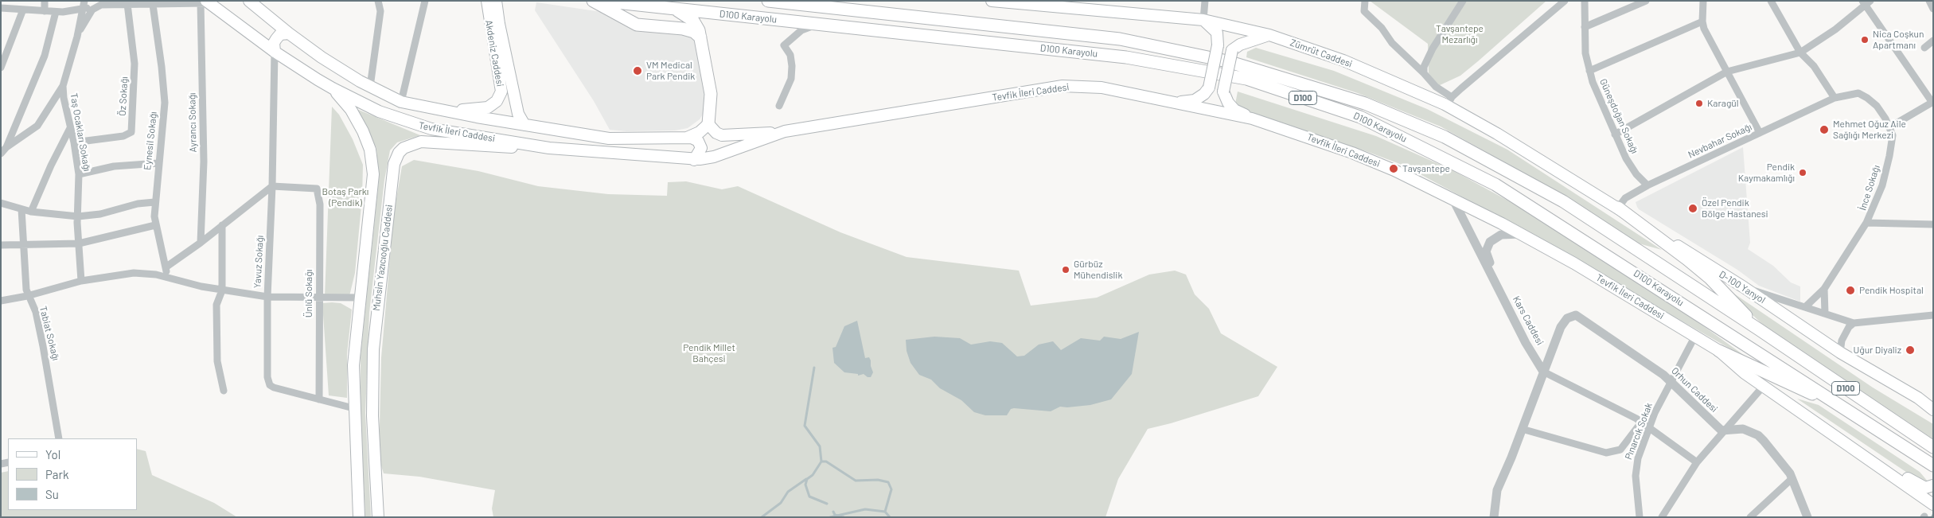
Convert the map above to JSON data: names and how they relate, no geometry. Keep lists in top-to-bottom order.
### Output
{
  "streets": {
    "highway": ["D100 Karayolu", "D100"],
    "main road": [
      "Akdeniz Caddesi",
      "Zümrüt Caddesi",
      "Tevfik İleri Caddesi",
      "Muhsin Yazıcıoğlu Caddesi",
      "D-100 Yanyol"
    ],
    "street": [
      "Öz Sokağı",
      "Güneşdoğan Sokağı",
      "Ayrancı Sokağı",
      "Taş Ocakları Sokağı",
      "Eynesil Sokağı",
      "Nevbahar Sokağı",
      "İnce Sokağı",
      "Yavuz Sokağı",
      "Ünlü Sokağı",
      "Kars Caddesi",
      "Tabiat Sokağı",
      "Orhun Caddesi",
      "Pınarcık Sokak"
    ]
  },
  "crossings": [
    ["Akdeniz Caddesi", "Tevfik İleri Caddesi"],
    ["Zümrüt Caddesi", "Nevbahar Sokağı"],
    ["Zümrüt Caddesi", "D-100 Yanyol"],
    ["Tevfik İleri Caddesi", "Ayrancı Sokağı"],
    ["Tevfik İleri Caddesi", "Muhsin Yazıcıoğlu Caddesi"],
    ["Tevfik İleri Caddesi", "Yavuz Sokağı"],
    ["Tevfik İleri Caddesi", "Kars Caddesi"],
    ["Tevfik İleri Caddesi", "Pınarcık Sokak"],
    ["Öz Sokağı", "Taş Ocakları Sokağı"],
    ["Güneşdoğan Sokağı", "Nevbahar Sokağı"],
    ["Nevbahar Sokağı", "İnce Sokağı"],
    ["Nevbahar Sokağı", "D-100 Yanyol"],
    ["Muhsin Yazıcıoğlu Caddesi", "Yavuz Sokağı"],
    ["Yavuz Sokağı", "Ünlü Sokağı"],
    ["Orhun Caddesi", "Pınarcık Sokak"]
  ],
  "parks": ["Tavşantepe Mezarlığı", "Botaş Parkı (Pendik)", "Pendik Millet Bahçesi"],
  "places": [
    "Nica Coşkun Apartmanı",
    "VM Medical Park Pendik",
    "Karagül",
    "Mehmet Oğuz Aile Sağlığı Merkezi",
    "Tavşantepe",
    "Pendik Kaymakamlığı",
    "Özel Pendik Bölge Hastanesi",
    "Gürbüz Mühendislik",
    "Pendik Hospital",
    "Uğur Diyaliz"
  ],
  "legend": ["Yol", "Park", "Su"]
}
